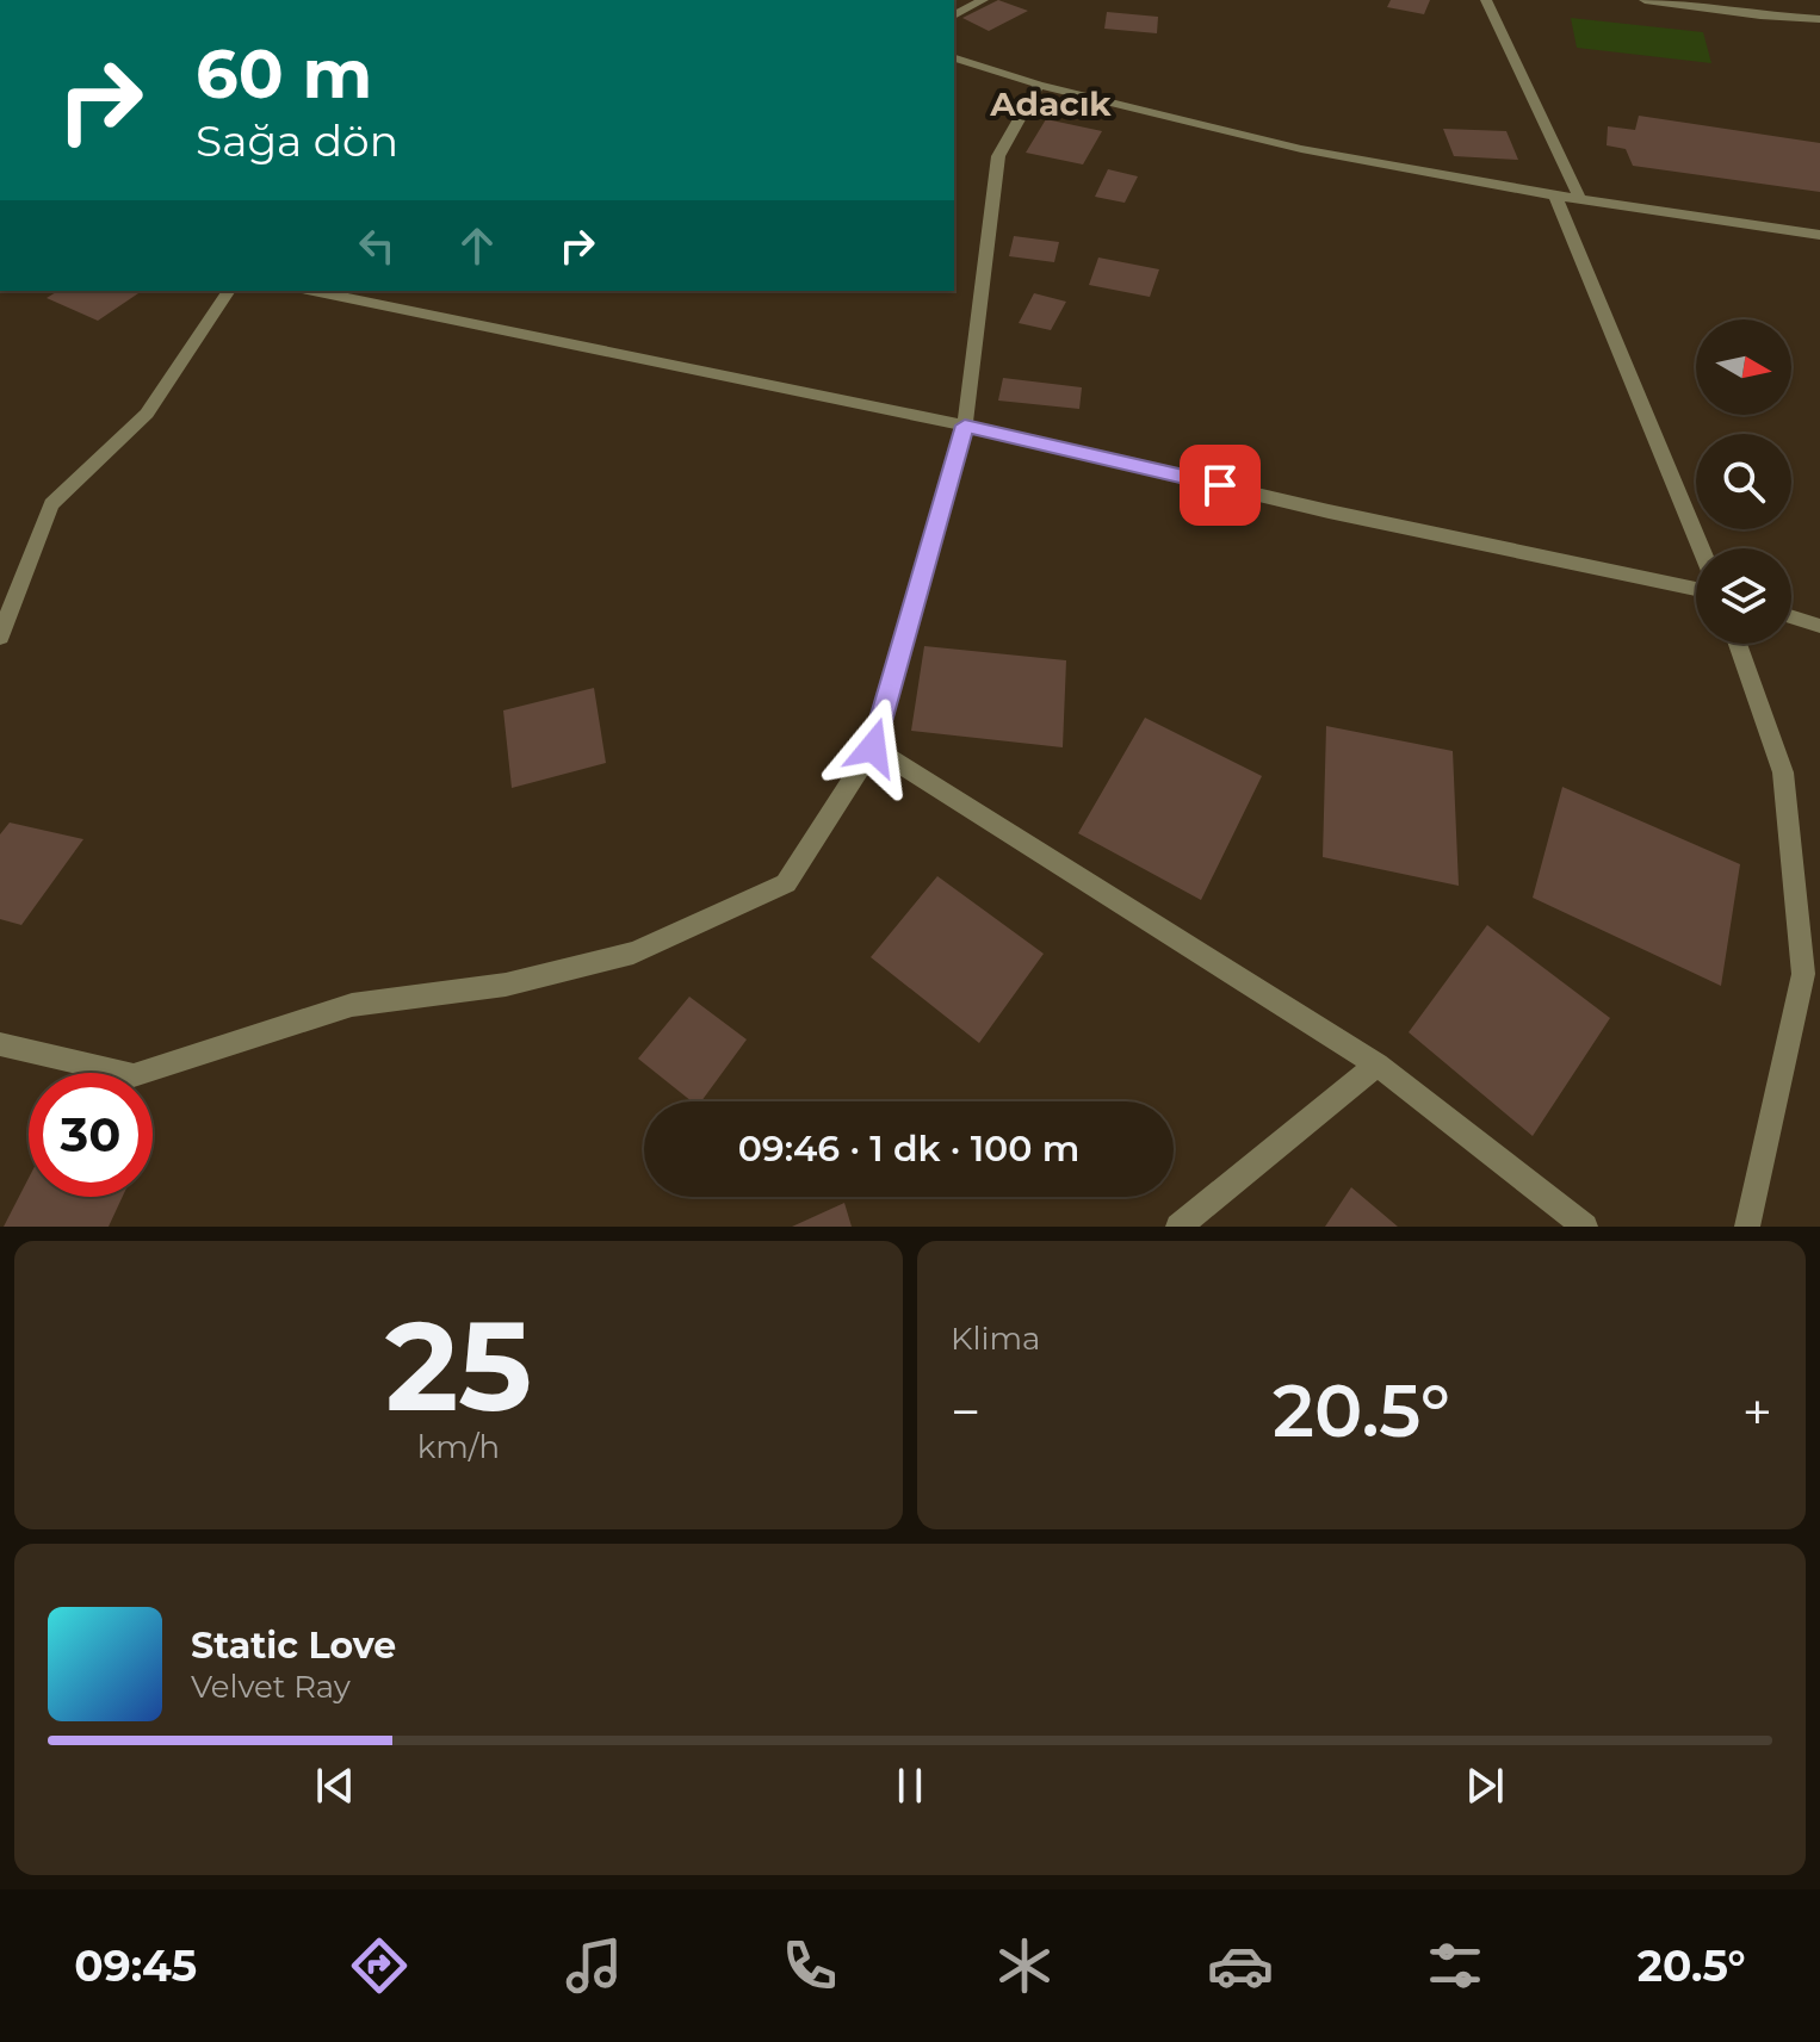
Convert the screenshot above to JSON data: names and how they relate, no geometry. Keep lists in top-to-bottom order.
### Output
{
  "districts": ["Adacık"],
  "north": "right",
  "page": {
    "turn": ["60 m", "Sağa dön"],
    "limit": "30",
    "trip": "09:46 · 1 dk · 100 m",
    "tile": [
      ["25", "km/h"],
      "Klima"
    ],
    "heat": ["−", "20.5°", "+"],
    "song": ["Static Love", "Velvet Ray"],
    "tabs": ["09:45", "20.5°"]
  }
}
